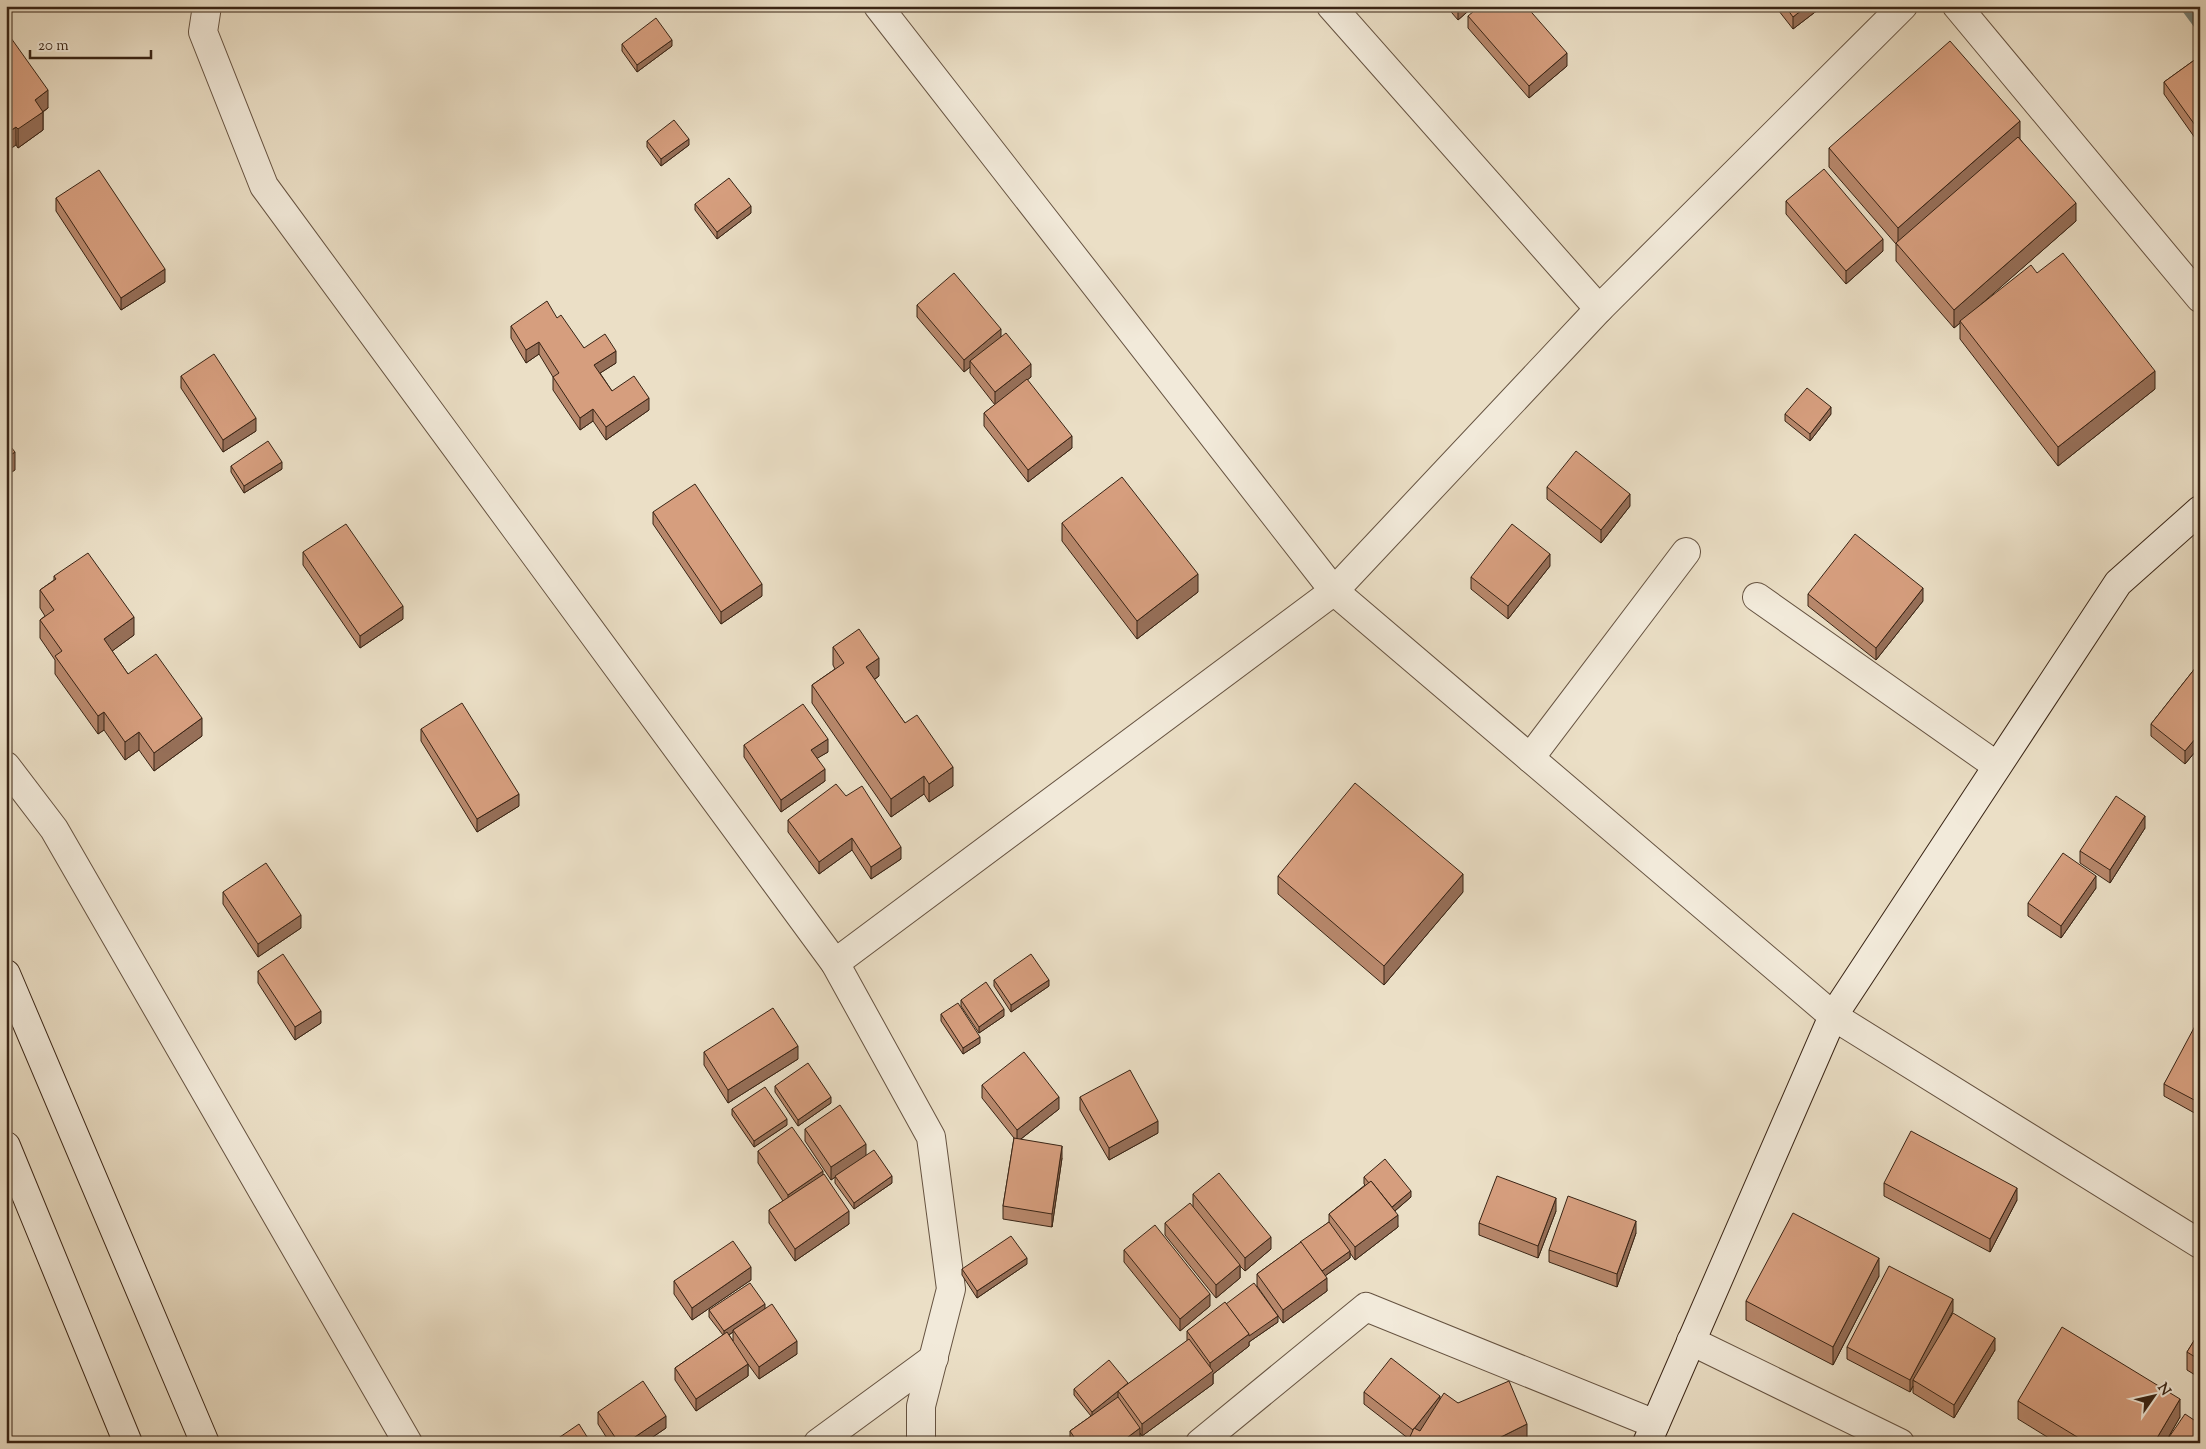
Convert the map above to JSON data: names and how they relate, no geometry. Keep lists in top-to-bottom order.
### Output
{
  "scale_bar": "20 m",
  "north": "top right"
}
